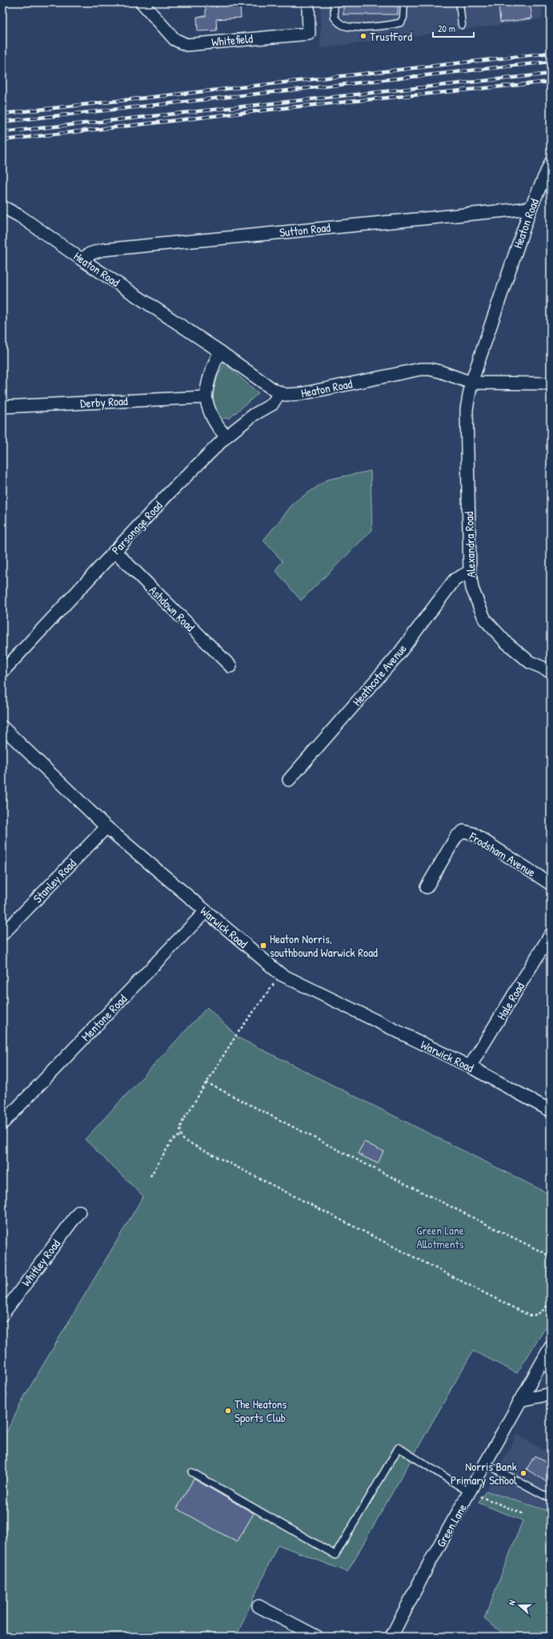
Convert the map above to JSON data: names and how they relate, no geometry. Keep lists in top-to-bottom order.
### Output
{
  "streets": {
    "street": [
      "Whitefield",
      "Heaton Road",
      "Sutton Road",
      "Derby Road",
      "Parsonage Road",
      "Alexandra Road",
      "Ashdown Road",
      "Heathcote Avenue",
      "Frodsham Avenue",
      "Stanley Road",
      "Warwick Road",
      "Hale Road",
      "Mentone Road",
      "Whitley Road",
      "Green Lane"
    ]
  },
  "crossings": [
    ["Heaton Road", "Sutton Road"],
    ["Heaton Road", "Parsonage Road"],
    ["Heaton Road", "Alexandra Road"],
    ["Parsonage Road", "Ashdown Road"],
    ["Alexandra Road", "Heathcote Avenue"],
    ["Stanley Road", "Warwick Road"],
    ["Warwick Road", "Hale Road"],
    ["Warwick Road", "Mentone Road"]
  ],
  "parks": ["Green Lane Allotments"],
  "places": {
    "other": ["TrustFord", "The Heatons Sports Club", "Norris Bank Primary School"],
    "transit": ["Heaton Norris, southbound Warwick Road"]
  },
  "scale_bar": "20 m",
  "north": "left"
}
